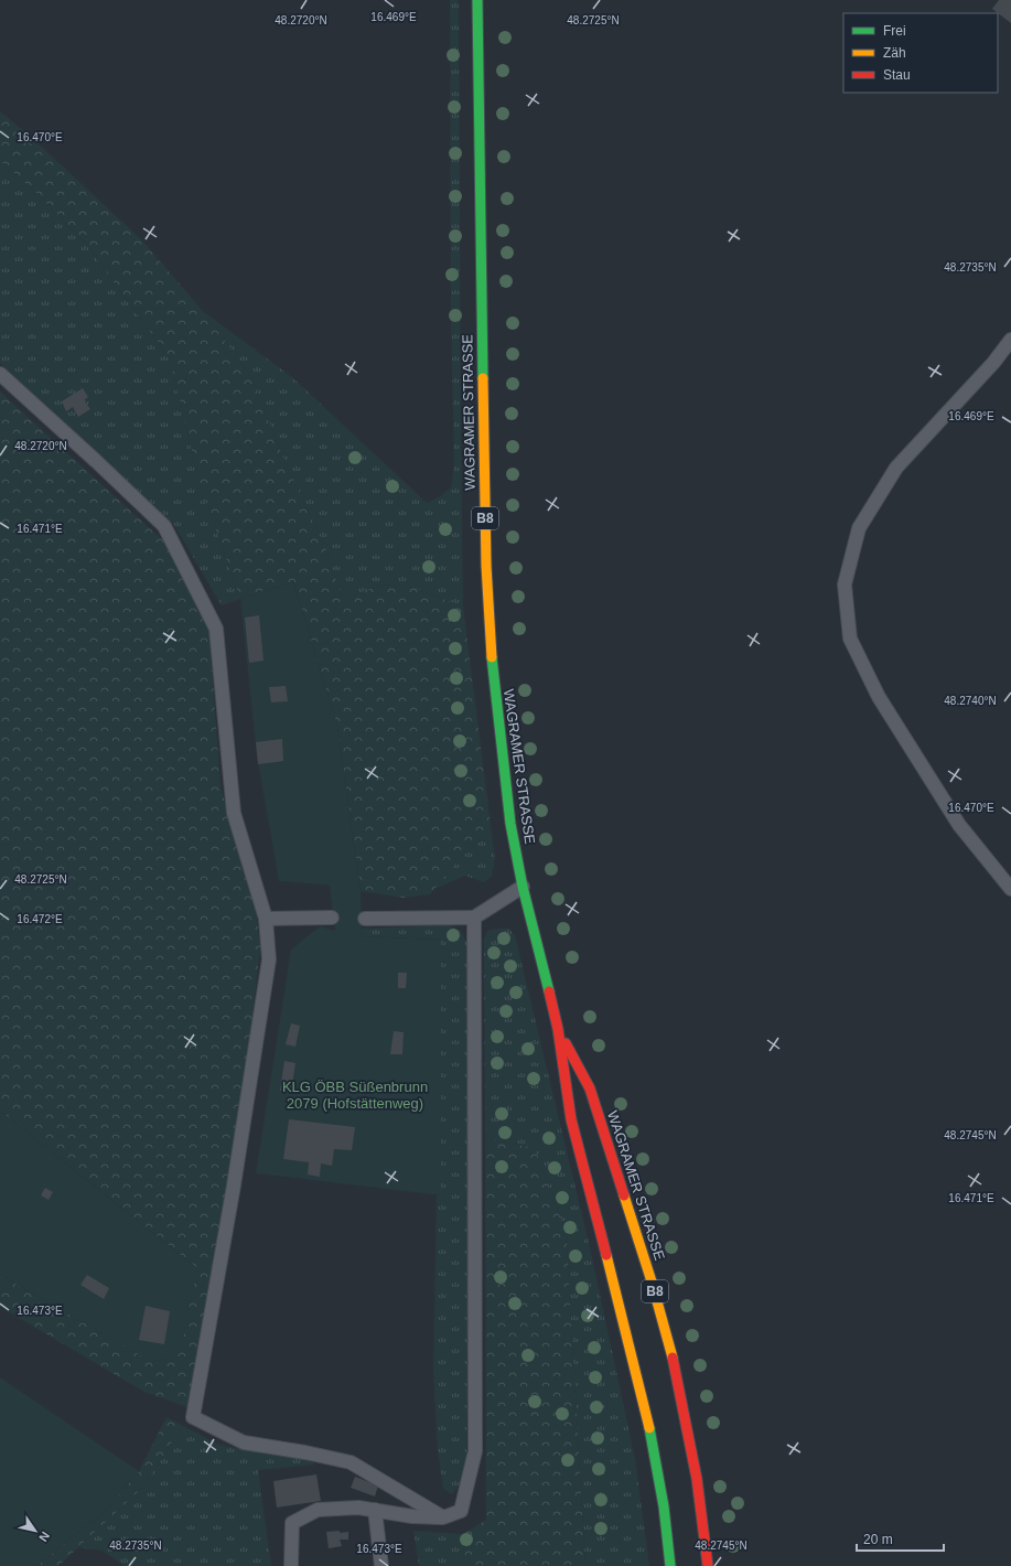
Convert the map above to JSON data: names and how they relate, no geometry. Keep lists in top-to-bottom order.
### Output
{
  "streets": {
    "main road": ["WAGRAMER STRASSE", "B8"]
  },
  "parks": ["KLG ÖBB Süßenbrunn 2079 (Hofstättenweg)"],
  "legend": ["Frei", "Zäh", "Stau"],
  "scale_bar": "20 m",
  "north": "bottom right",
  "coordinates": [
    "16.469°E",
    "48.2720°N",
    "48.2725°N",
    "16.470°E",
    "48.2735°N",
    "16.471°E",
    "48.2740°N",
    "16.472°E",
    "48.2745°N",
    "16.473°E"
  ]
}
